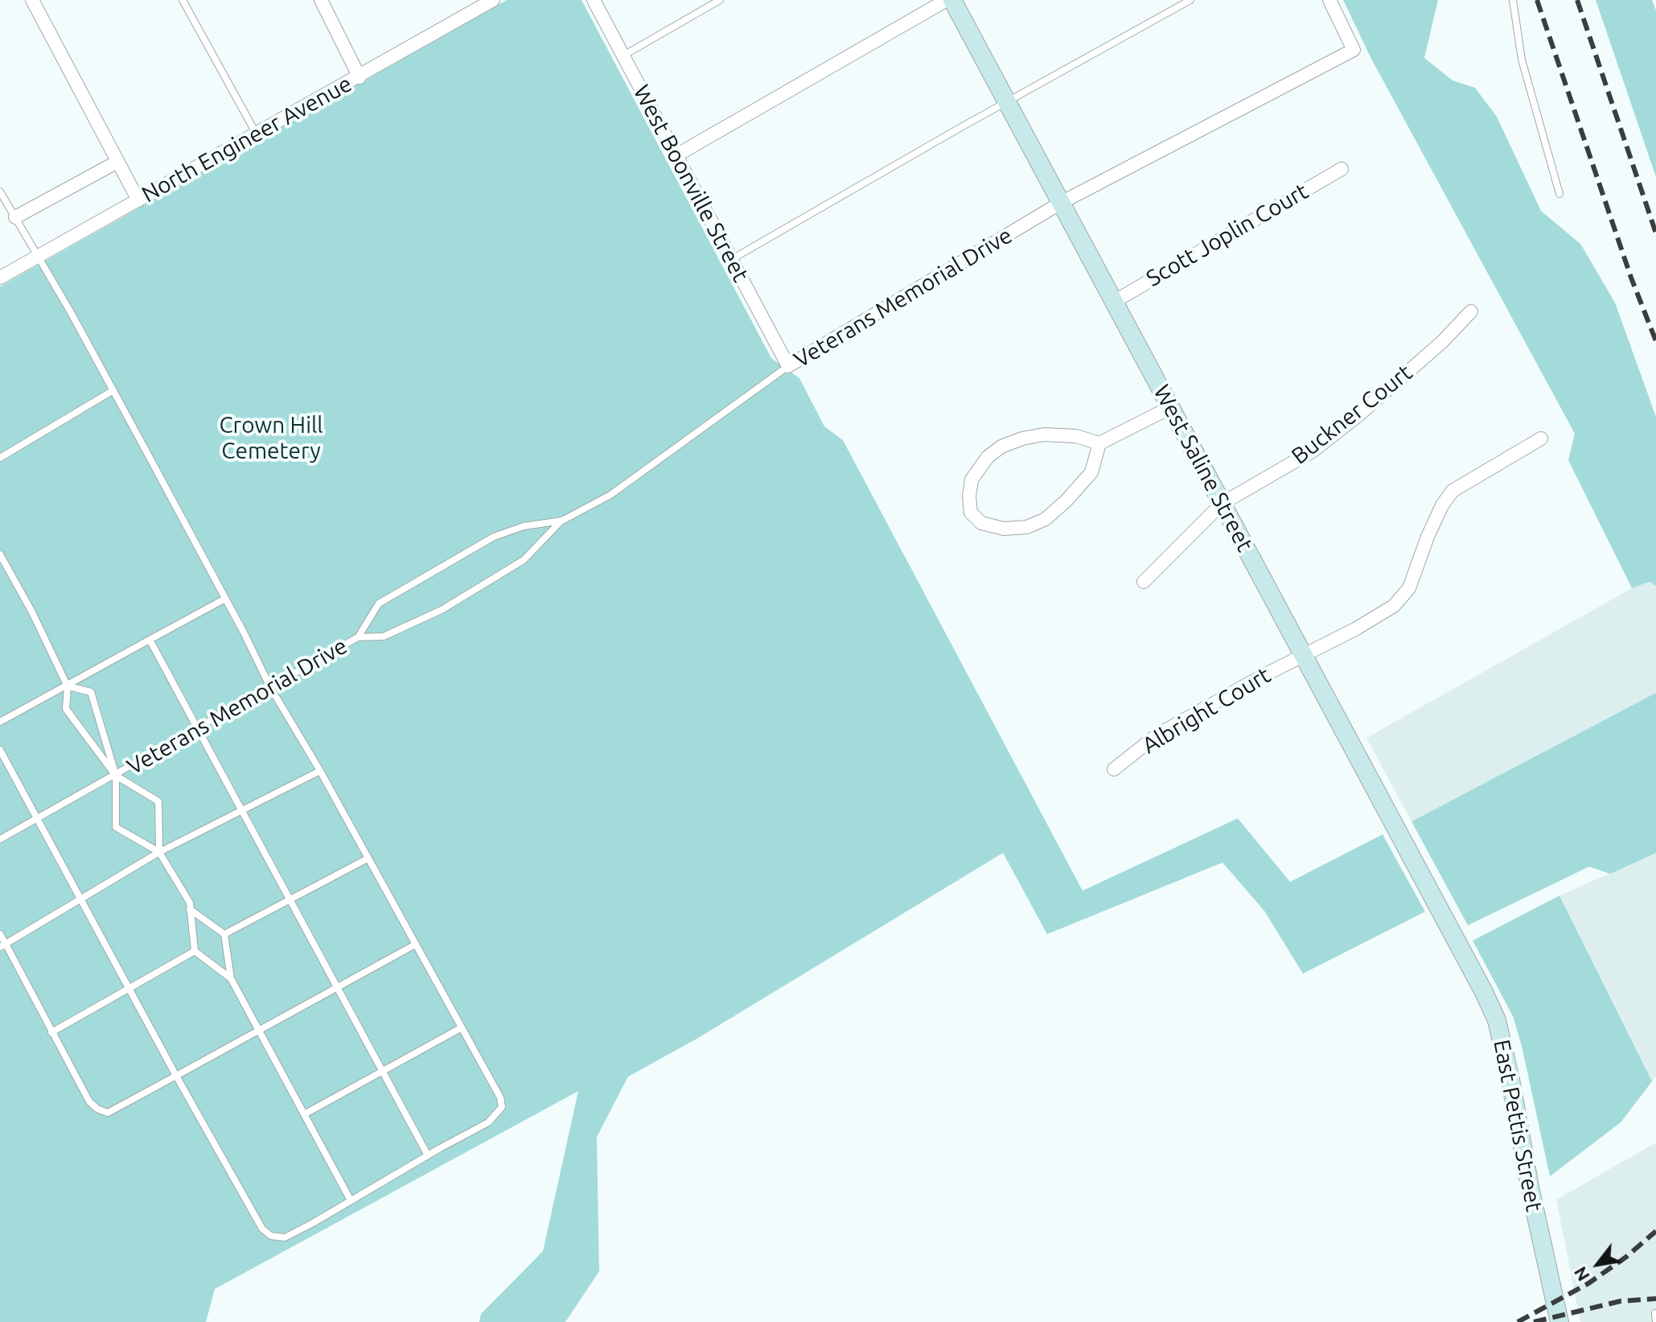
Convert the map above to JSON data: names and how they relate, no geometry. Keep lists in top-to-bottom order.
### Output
{
  "streets": {
    "street": [
      "North Engineer Avenue",
      "West Boonville Street",
      "Scott Joplin Court",
      "Veterans Memorial Drive",
      "Buckner Court",
      "West Saline Street",
      "Albright Court",
      "East Pettis Street"
    ]
  },
  "crossings": [
    ["West Boonville Street", "Veterans Memorial Drive"],
    ["Scott Joplin Court", "West Saline Street"],
    ["Veterans Memorial Drive", "West Saline Street"],
    ["Buckner Court", "West Saline Street"],
    ["West Saline Street", "Albright Court"],
    ["West Saline Street", "East Pettis Street"]
  ],
  "parks": ["Crown Hill Cemetery"],
  "north": "bottom left"
}
